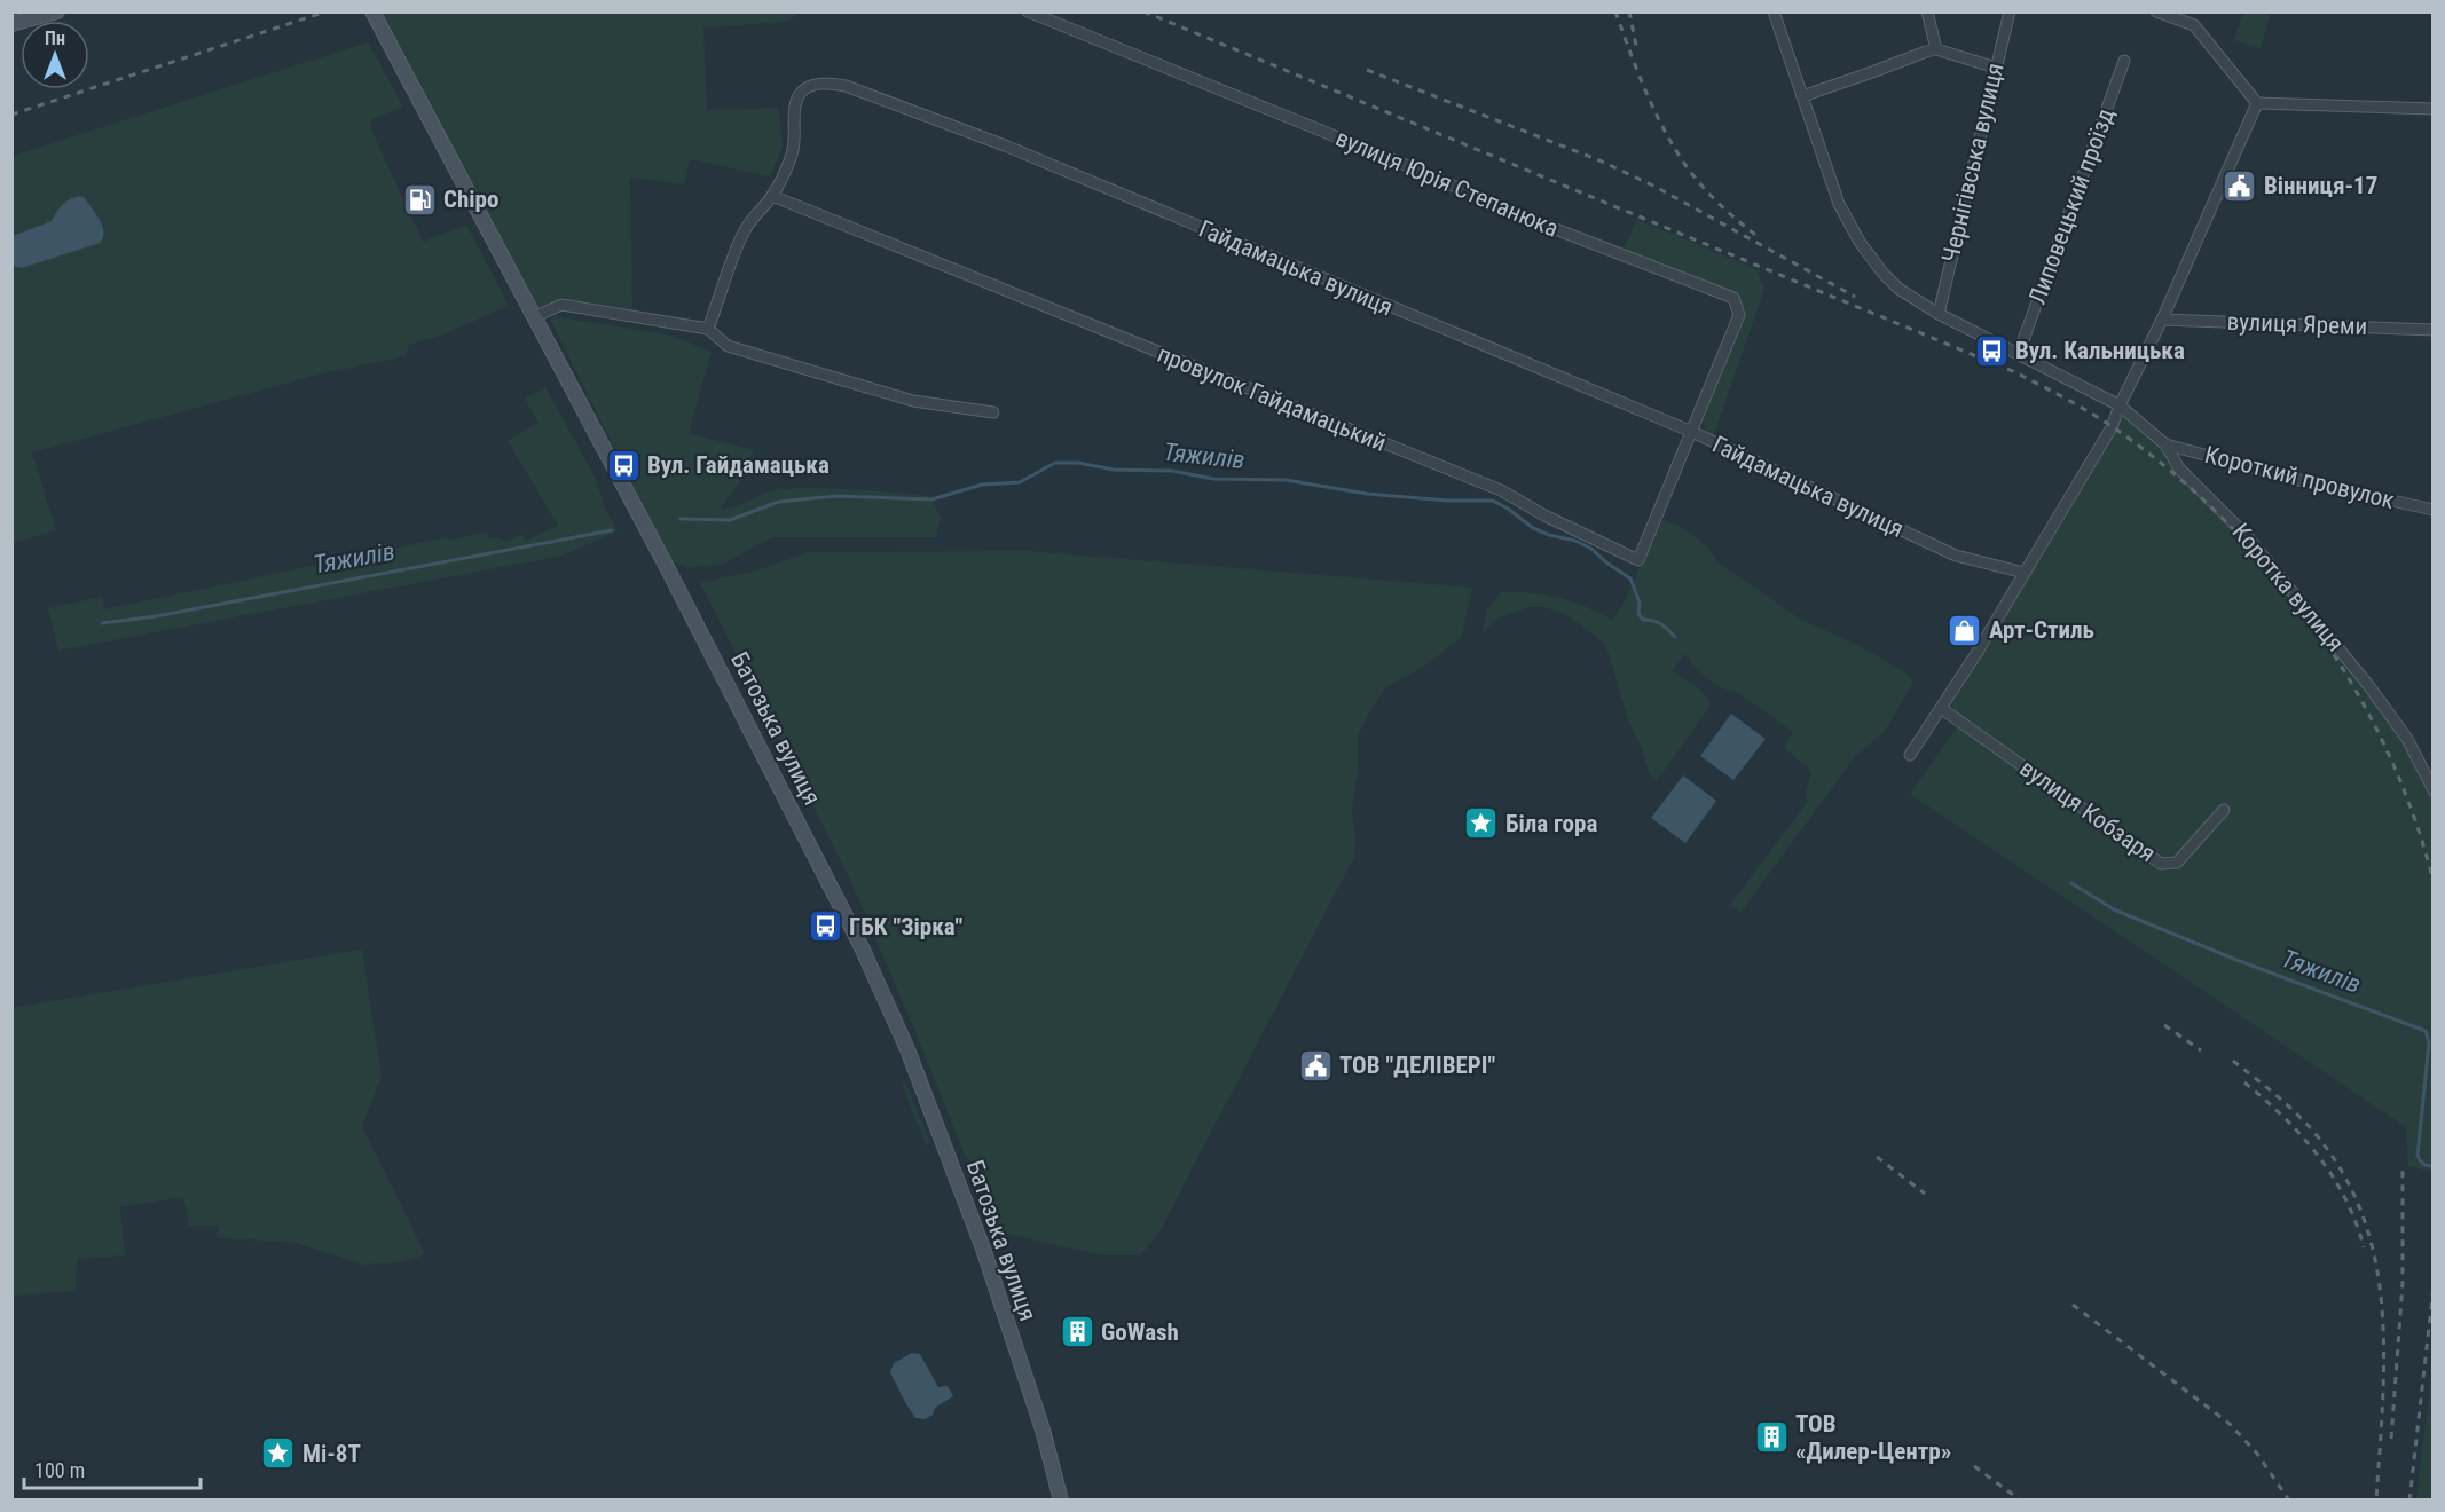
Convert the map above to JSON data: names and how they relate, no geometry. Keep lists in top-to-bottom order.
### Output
{
  "streets": {
    "street": [
      "Чернігівська вулиця",
      "вулиця Юрія Степанюка",
      "Липовецький проїзд",
      "Гайдамацька вулиця",
      "вулиця Яреми",
      "провулок Гайдамацький",
      "Короткий провулок",
      "Коротка вулиця",
      "Батозька вулиця",
      "вулиця Кобзаря"
    ]
  },
  "crossings": [
    ["Чернігівська вулиця", "Коротка вулиця"],
    ["вулиця Юрія Степанюка", "Гайдамацька вулиця"],
    ["вулиця Юрія Степанюка", "провулок Гайдамацький"],
    ["Липовецький проїзд", "Коротка вулиця"],
    ["Гайдамацька вулиця", "провулок Гайдамацький"],
    ["Короткий провулок", "Коротка вулиця"]
  ],
  "water": ["Тяжилів"],
  "places": {
    "public building": ["Вінниця-17", "ТОВ \"ДЕЛІВЕРІ\""],
    "fuel station": ["Chipo"],
    "bus stop": ["Вул. Кальницька", "Вул. Гайдамацька", "ГБК \"Зірка\""],
    "shop": ["Арт-Стиль"],
    "place": ["Біла гора", "Мі-8Т"],
    "building": ["GoWash", "ТОВ «Дилер-Центр»"]
  },
  "scale_bar": "100 m",
  "north": "top"
}
